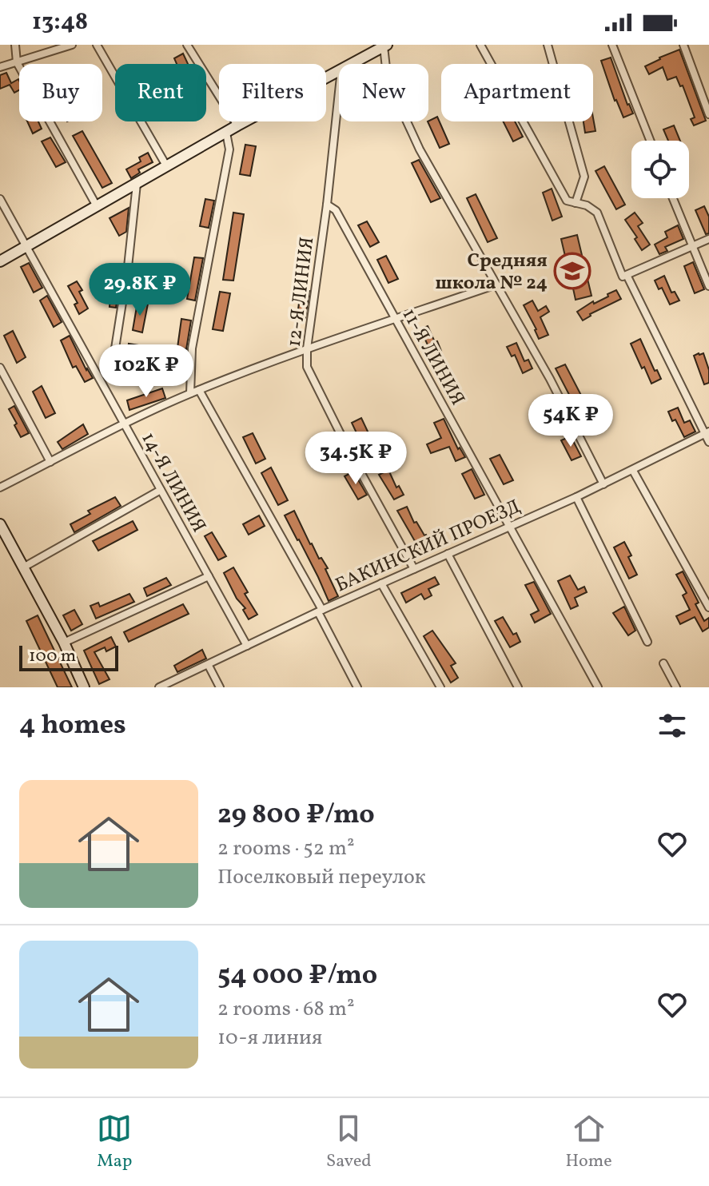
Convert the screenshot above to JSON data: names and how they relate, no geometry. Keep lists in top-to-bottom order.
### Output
{
  "streets": {
    "street": [
      "12-Я ЛИНИЯ",
      "11-Я ЛИНИЯ",
      "14-Я ЛИНИЯ",
      "БАКИНСКИЙ ПРОЕЗД"
    ]
  },
  "crossings": [
    ["12-Я ЛИНИЯ", "11-Я ЛИНИЯ"],
    ["12-Я ЛИНИЯ", "БАКИНСКИЙ ПРОЕЗД"],
    ["11-Я ЛИНИЯ", "БАКИНСКИЙ ПРОЕЗД"],
    ["14-Я ЛИНИЯ", "БАКИНСКИЙ ПРОЕЗД"]
  ],
  "places": {
    "school or university": ["Средняя школа № 24"]
  },
  "scale_bar": "100 m",
  "page": {
    "status": "13:48",
    "chip": [
      "Buy",
      "Rent",
      "Filters",
      "New",
      "Apartment"
    ],
    "price": [
      "29.8K ₽",
      "102K ₽",
      "54K ₽",
      "34.5K ₽"
    ],
    "scale": "100 m",
    "heading": "4 homes",
    "list": [
      {
        "name": "29 800 ₽/mo",
        "note": "2 rooms · 52 m² · Поселковый переулок"
      },
      {
        "name": "54 000 ₽/mo",
        "note": "2 rooms · 68 m² · 10-я линия"
      }
    ],
    "tabs": ["Map", "Saved", "Home"]
  }
}
